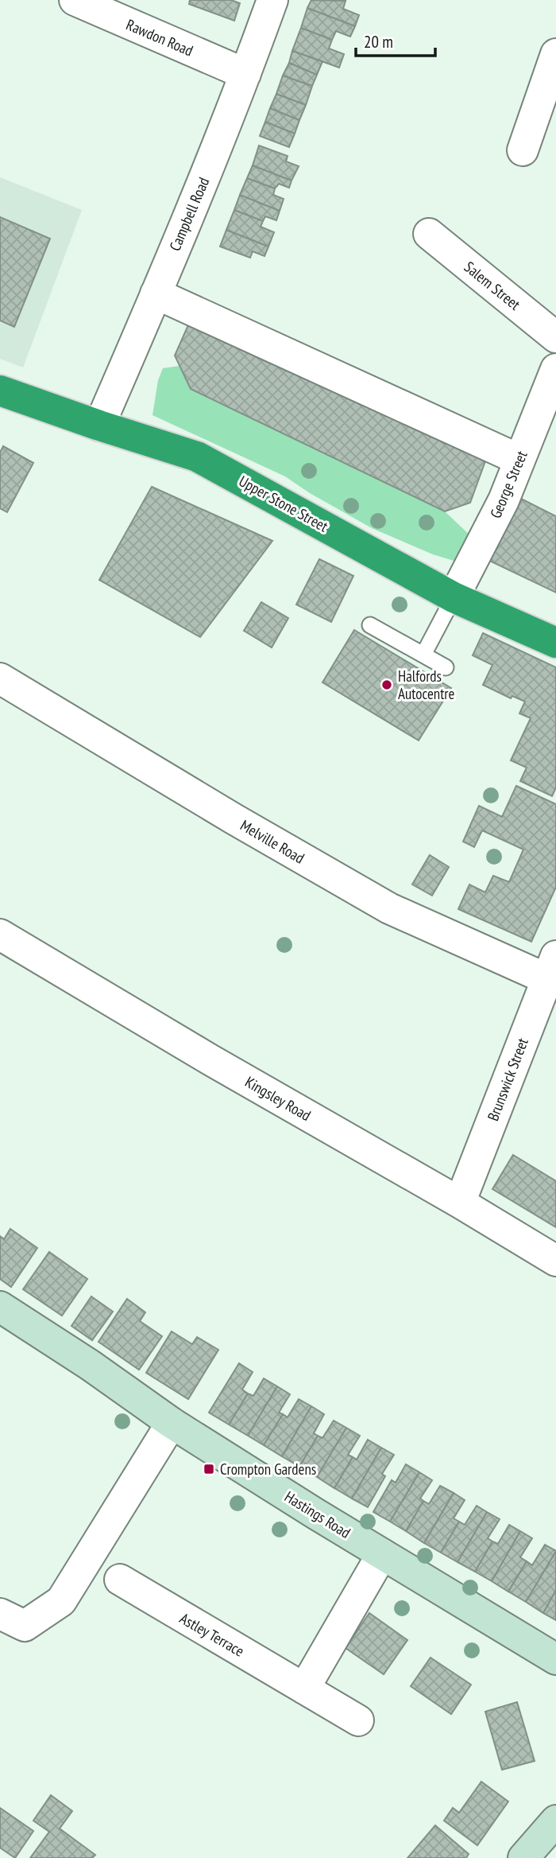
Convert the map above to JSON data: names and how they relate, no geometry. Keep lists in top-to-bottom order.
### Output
{
  "streets": {
    "highway": ["Upper Stone Street"],
    "street": [
      "Rawdon Road",
      "Campbell Road",
      "Salem Street",
      "George Street",
      "Melville Road",
      "Brunswick Street",
      "Kingsley Road",
      "Hastings Road",
      "Astley Terrace"
    ]
  },
  "crossings": [
    ["Rawdon Road", "Campbell Road"],
    ["Campbell Road", "Upper Stone Street"],
    ["George Street", "Upper Stone Street"],
    ["Melville Road", "Brunswick Street"],
    ["Brunswick Street", "Kingsley Road"]
  ],
  "places": {
    "other": ["Halfords Autocentre"],
    "transit": ["Crompton Gardens"]
  },
  "scale_bar": "20 m"
}
